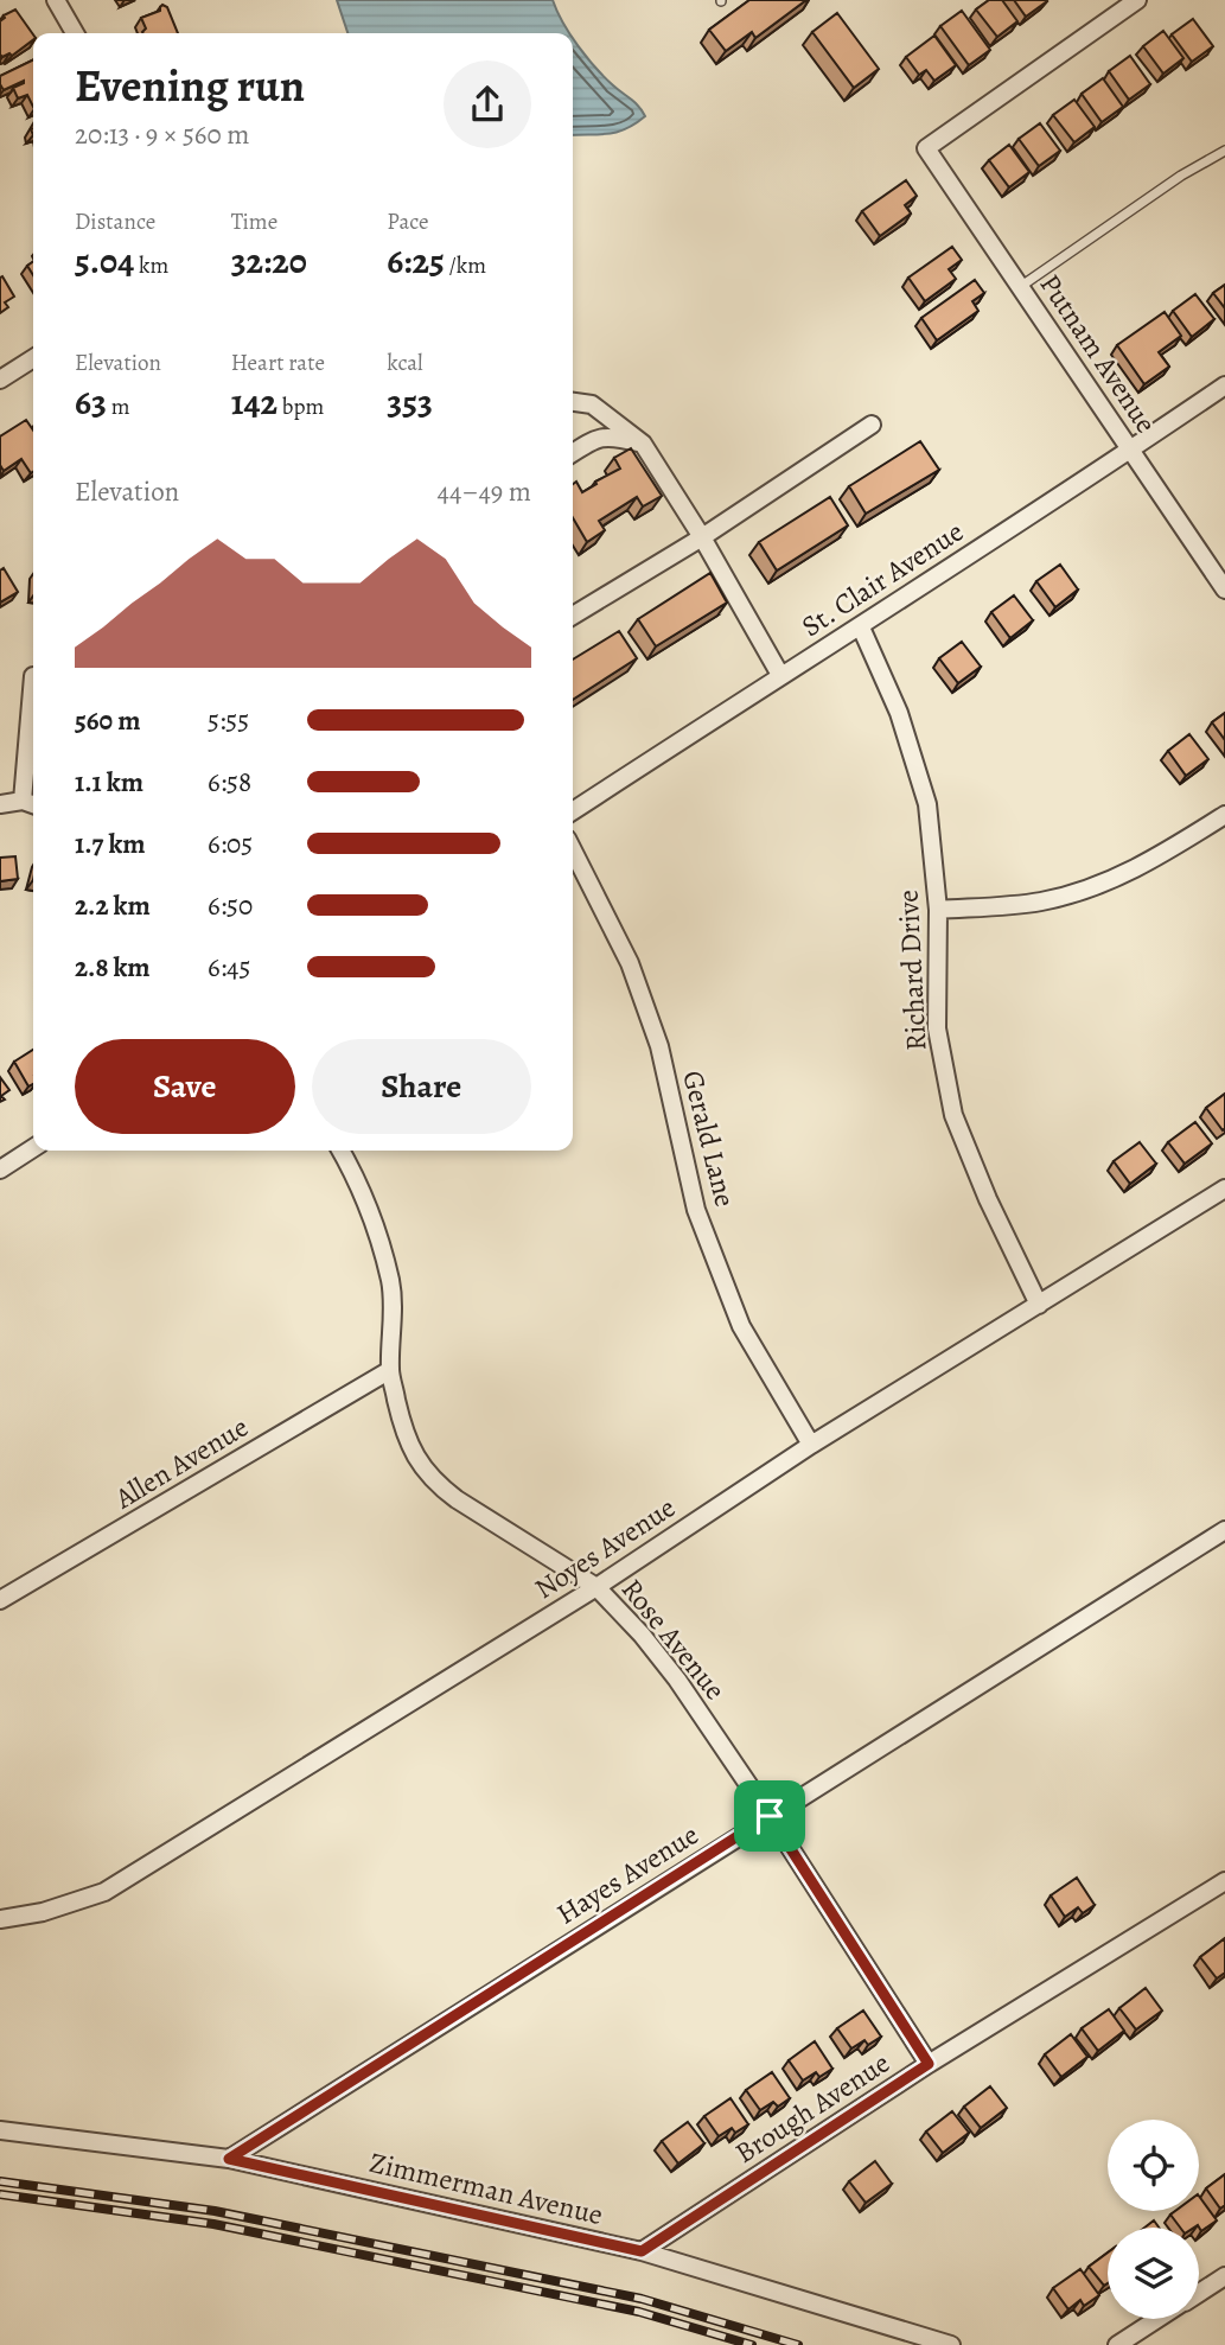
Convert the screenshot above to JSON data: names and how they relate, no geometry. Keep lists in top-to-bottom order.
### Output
{
  "streets": {
    "street": [
      "Putnam Avenue",
      "St. Clair Avenue",
      "Richard Drive",
      "Gerald Lane",
      "Allen Avenue",
      "Noyes Avenue",
      "Rose Avenue",
      "Hayes Avenue",
      "Brough Avenue",
      "Zimmerman Avenue"
    ]
  },
  "crossings": [
    ["Putnam Avenue", "St. Clair Avenue"],
    ["St. Clair Avenue", "Richard Drive"],
    ["Richard Drive", "Noyes Avenue"],
    ["Gerald Lane", "Noyes Avenue"],
    ["Allen Avenue", "Rose Avenue"],
    ["Noyes Avenue", "Rose Avenue"],
    ["Rose Avenue", "Hayes Avenue"],
    ["Rose Avenue", "Brough Avenue"],
    ["Hayes Avenue", "Zimmerman Avenue"],
    ["Brough Avenue", "Zimmerman Avenue"]
  ],
  "page": {
    "heading": ["Evening run", "20:13 · 9 × 560 m"],
    "stats": [
      ["Distance", "5.04 km"],
      ["Time", "32:20"],
      ["Pace", "6:25 /km"],
      ["Elevation", "63 m"],
      ["Heart rate", "142 bpm"],
      ["kcal", "353"]
    ],
    "chart": ["Elevation", "44–49 m"],
    "list": [
      {
        "name": "560 m",
        "note": "5:55"
      },
      {
        "name": "1.1 km",
        "note": "6:58"
      },
      {
        "name": "1.7 km",
        "note": "6:05"
      },
      {
        "name": "2.2 km",
        "note": "6:50"
      },
      {
        "name": "2.8 km",
        "note": "6:45"
      }
    ],
    "buttons": ["Save", "Share"]
  }
}
